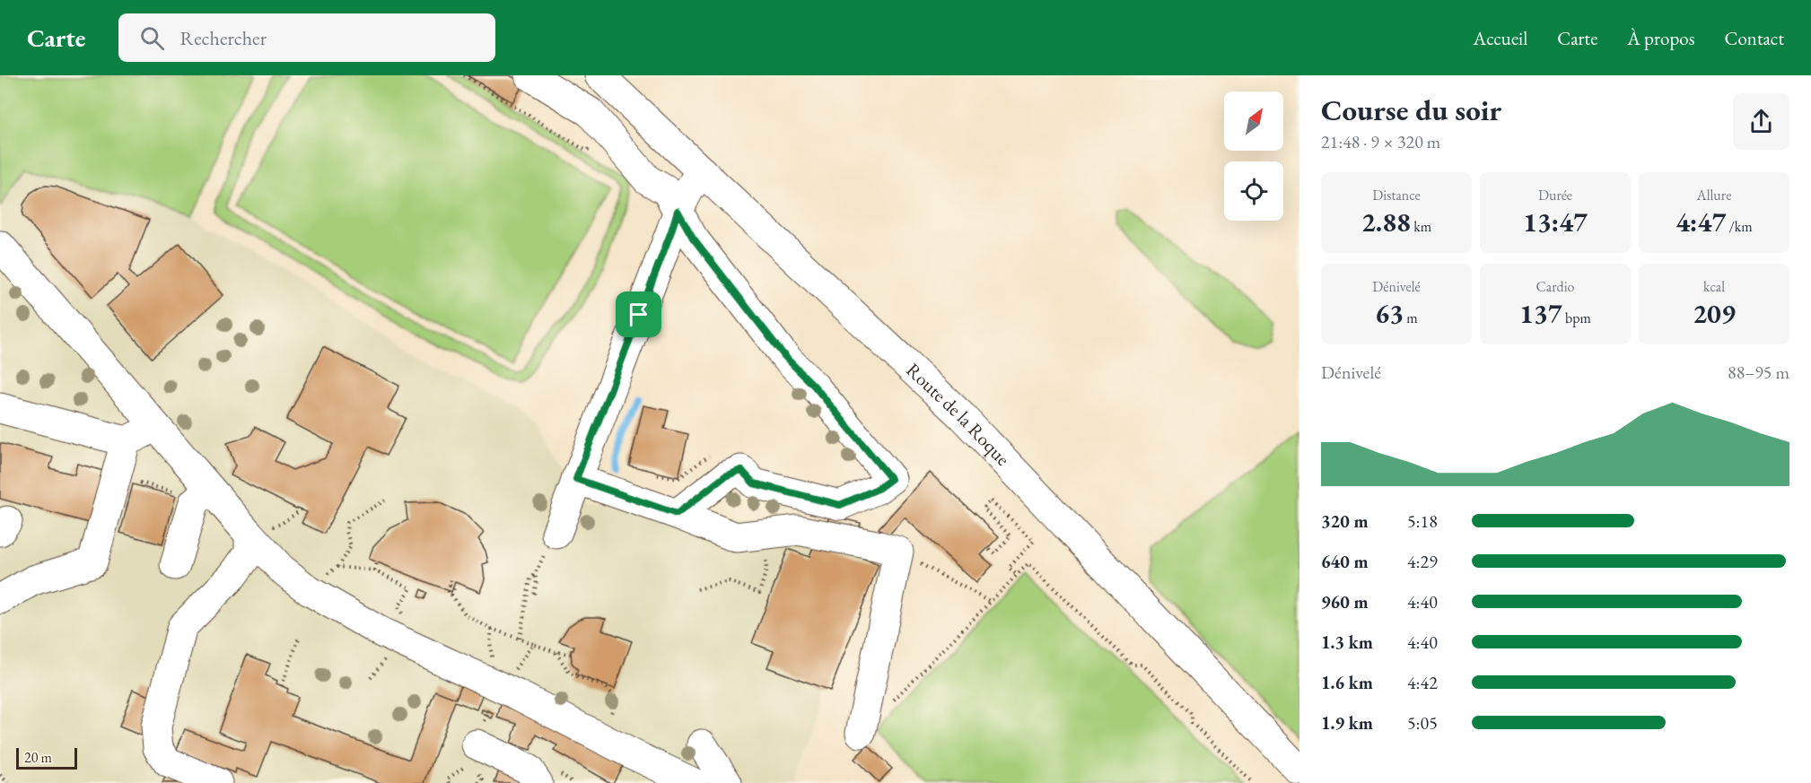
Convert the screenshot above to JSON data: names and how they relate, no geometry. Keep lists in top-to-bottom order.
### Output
{
  "streets": {
    "street": ["Route de la Roque"]
  },
  "scale_bar": "20 m",
  "north": "top right",
  "page": {
    "header": "Carte",
    "search": "Rechercher",
    "nav": [
      "Accueil",
      "Carte",
      "À propos",
      "Contact"
    ],
    "heading": ["Course du soir", "21:48 · 9 × 320 m"],
    "stats": [
      ["Distance", "2.88 km"],
      ["Durée", "13:47"],
      ["Allure", "4:47 /km"],
      ["Dénivelé", "63 m"],
      ["Cardio", "137 bpm"],
      ["kcal", "209"]
    ],
    "chart": ["Dénivelé", "88–95 m"],
    "list": [
      {
        "name": "320 m",
        "note": "5:18"
      },
      {
        "name": "640 m",
        "note": "4:29"
      },
      {
        "name": "960 m",
        "note": "4:40"
      },
      {
        "name": "1.3 km",
        "note": "4:40"
      },
      {
        "name": "1.6 km",
        "note": "4:42"
      },
      {
        "name": "1.9 km",
        "note": "5:05"
      }
    ],
    "scale": "20 m"
  }
}
